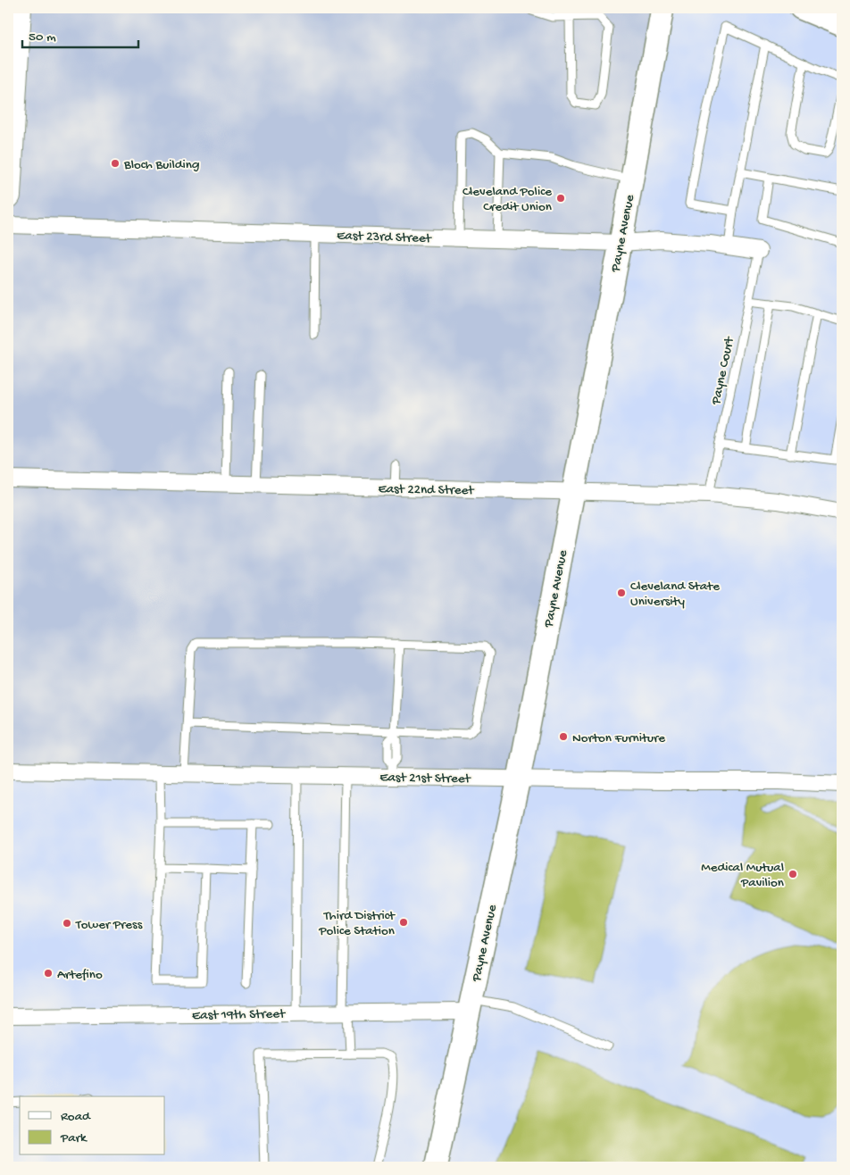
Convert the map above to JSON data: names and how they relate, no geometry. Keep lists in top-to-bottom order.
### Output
{
  "streets": {
    "street": [
      "Payne Avenue",
      "East 23rd Street",
      "East 22nd Street",
      "East 21st Street",
      "East 19th Street"
    ],
    "lane": ["Payne Court"]
  },
  "crossings": [
    ["Payne Avenue", "East 23rd Street"],
    ["Payne Avenue", "East 22nd Street"],
    ["Payne Avenue", "East 21st Street"],
    ["Payne Avenue", "East 19th Street"],
    ["East 23rd Street", "Payne Court"],
    ["Payne Court", "East 22nd Street"]
  ],
  "places": [
    "Bloch Building",
    "Cleveland Police Credit Union",
    "Cleveland State University",
    "Norton Furniture",
    "Medical Mutual Pavilion",
    "Third District Police Station",
    "Tower Press",
    "Artefino"
  ],
  "legend": ["Road", "Park"],
  "scale_bar": "50 m"
}
